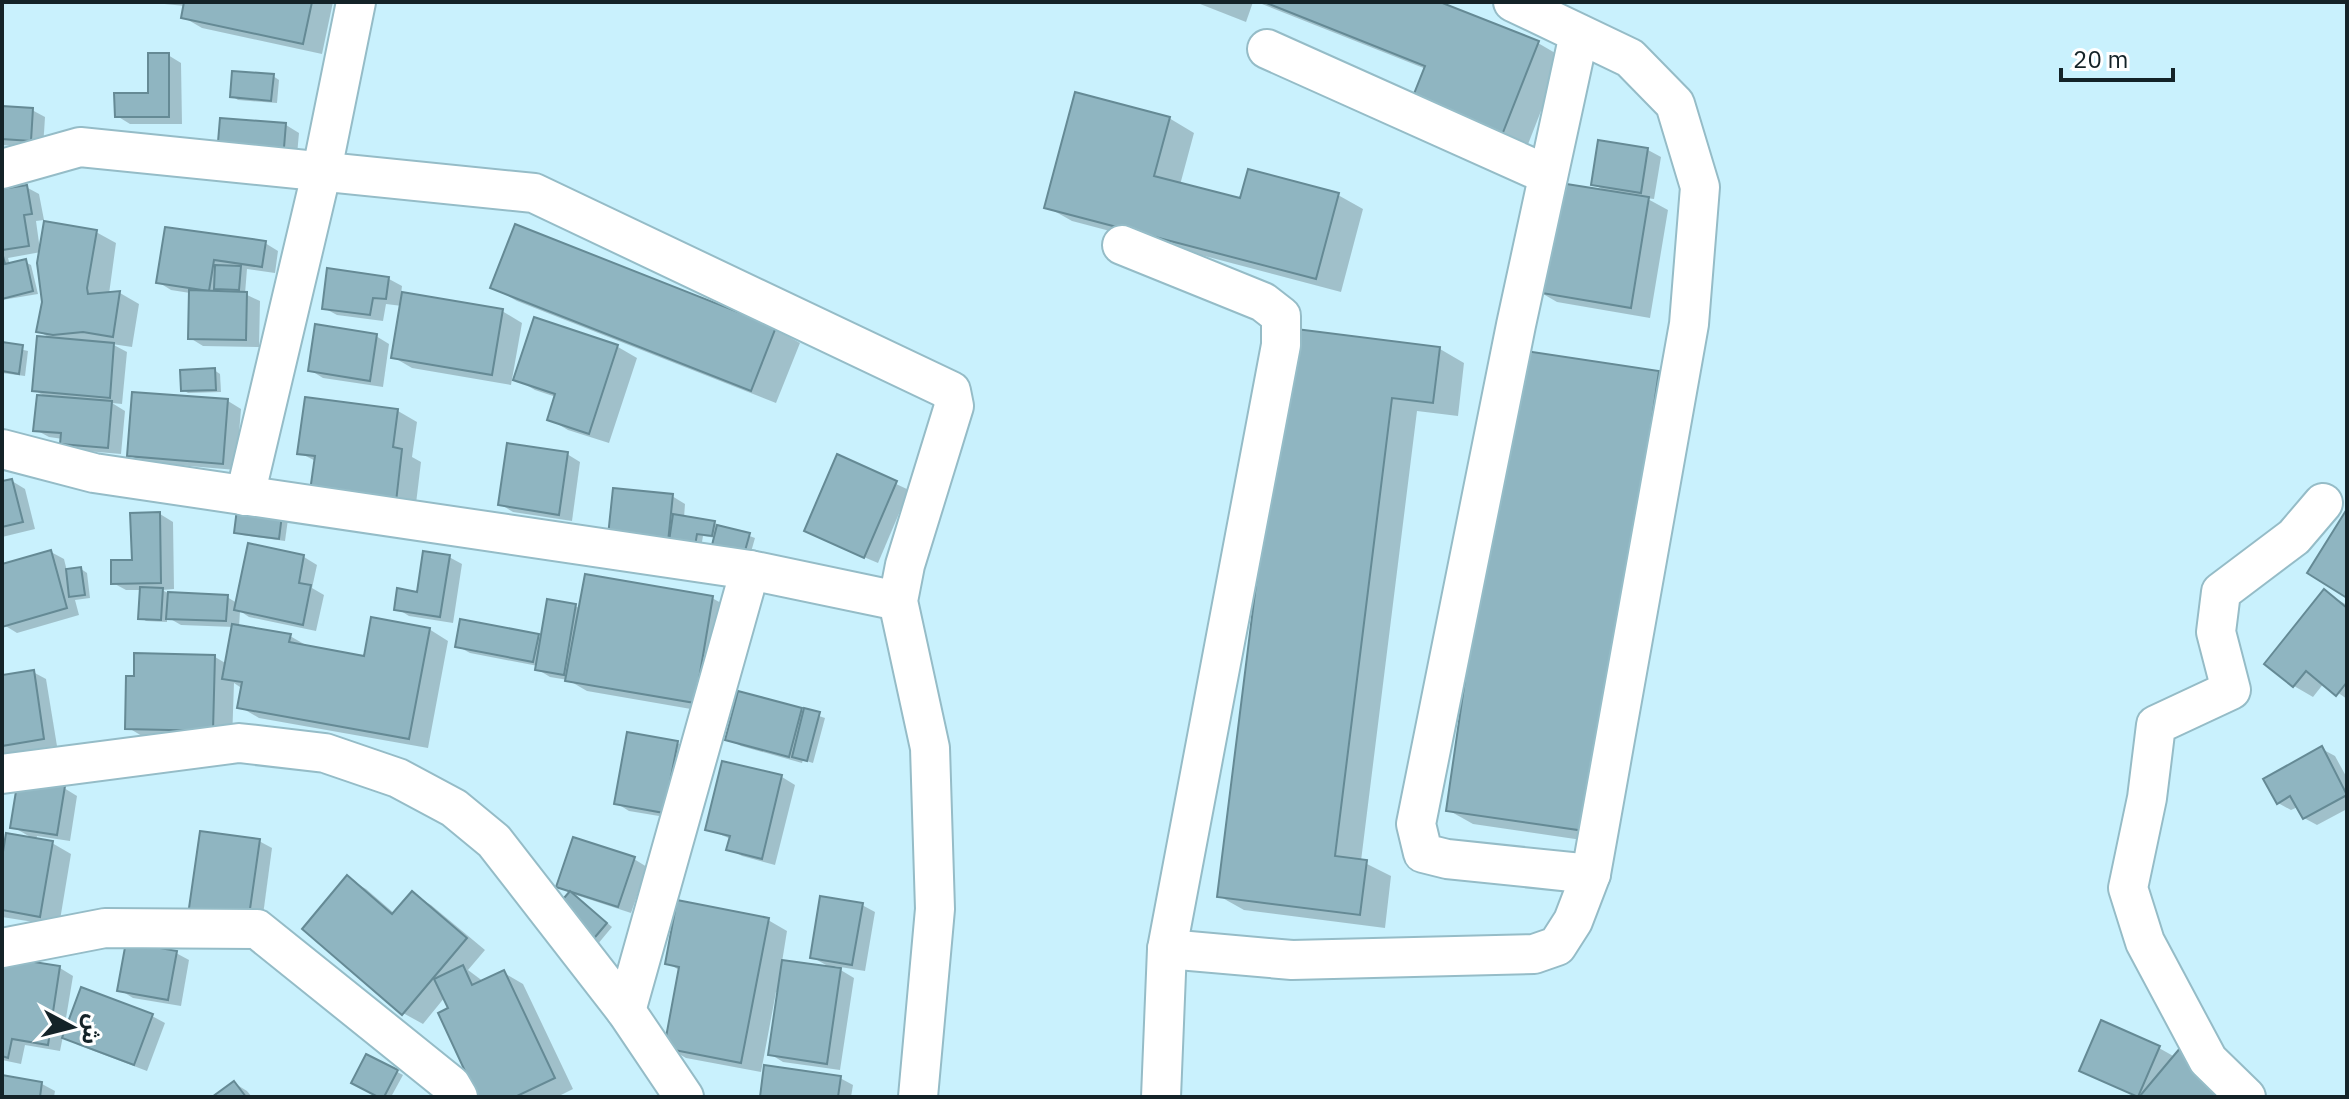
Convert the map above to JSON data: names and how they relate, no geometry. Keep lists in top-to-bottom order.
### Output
{
  "scale_bar": "20 m",
  "north": "right"
}
